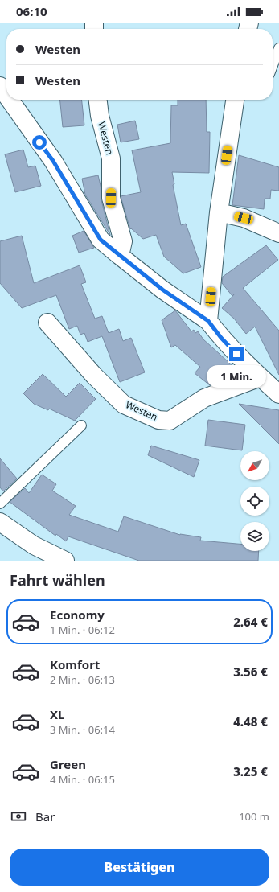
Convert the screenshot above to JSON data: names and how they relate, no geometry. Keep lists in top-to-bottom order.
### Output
{
  "streets": {
    "street": ["Westen"]
  },
  "north": "bottom left",
  "page": {
    "status": "06:10",
    "banner": ["Westen", "Westen"],
    "bubble": "1 Min.",
    "heading": "Fahrt wählen",
    "list": [
      {
        "name": "Economy",
        "note": "1 Min. · 06:12",
        "value": "2.64 €"
      },
      {
        "name": "Komfort",
        "note": "2 Min. · 06:13",
        "value": "3.56 €"
      },
      {
        "name": "XL",
        "note": "3 Min. · 06:14",
        "value": "4.48 €"
      },
      {
        "name": "Green",
        "note": "4 Min. · 06:15",
        "value": "3.25 €"
      }
    ],
    "pay": ["Bar", "100 m"],
    "buttons": "Bestätigen"
  }
}
